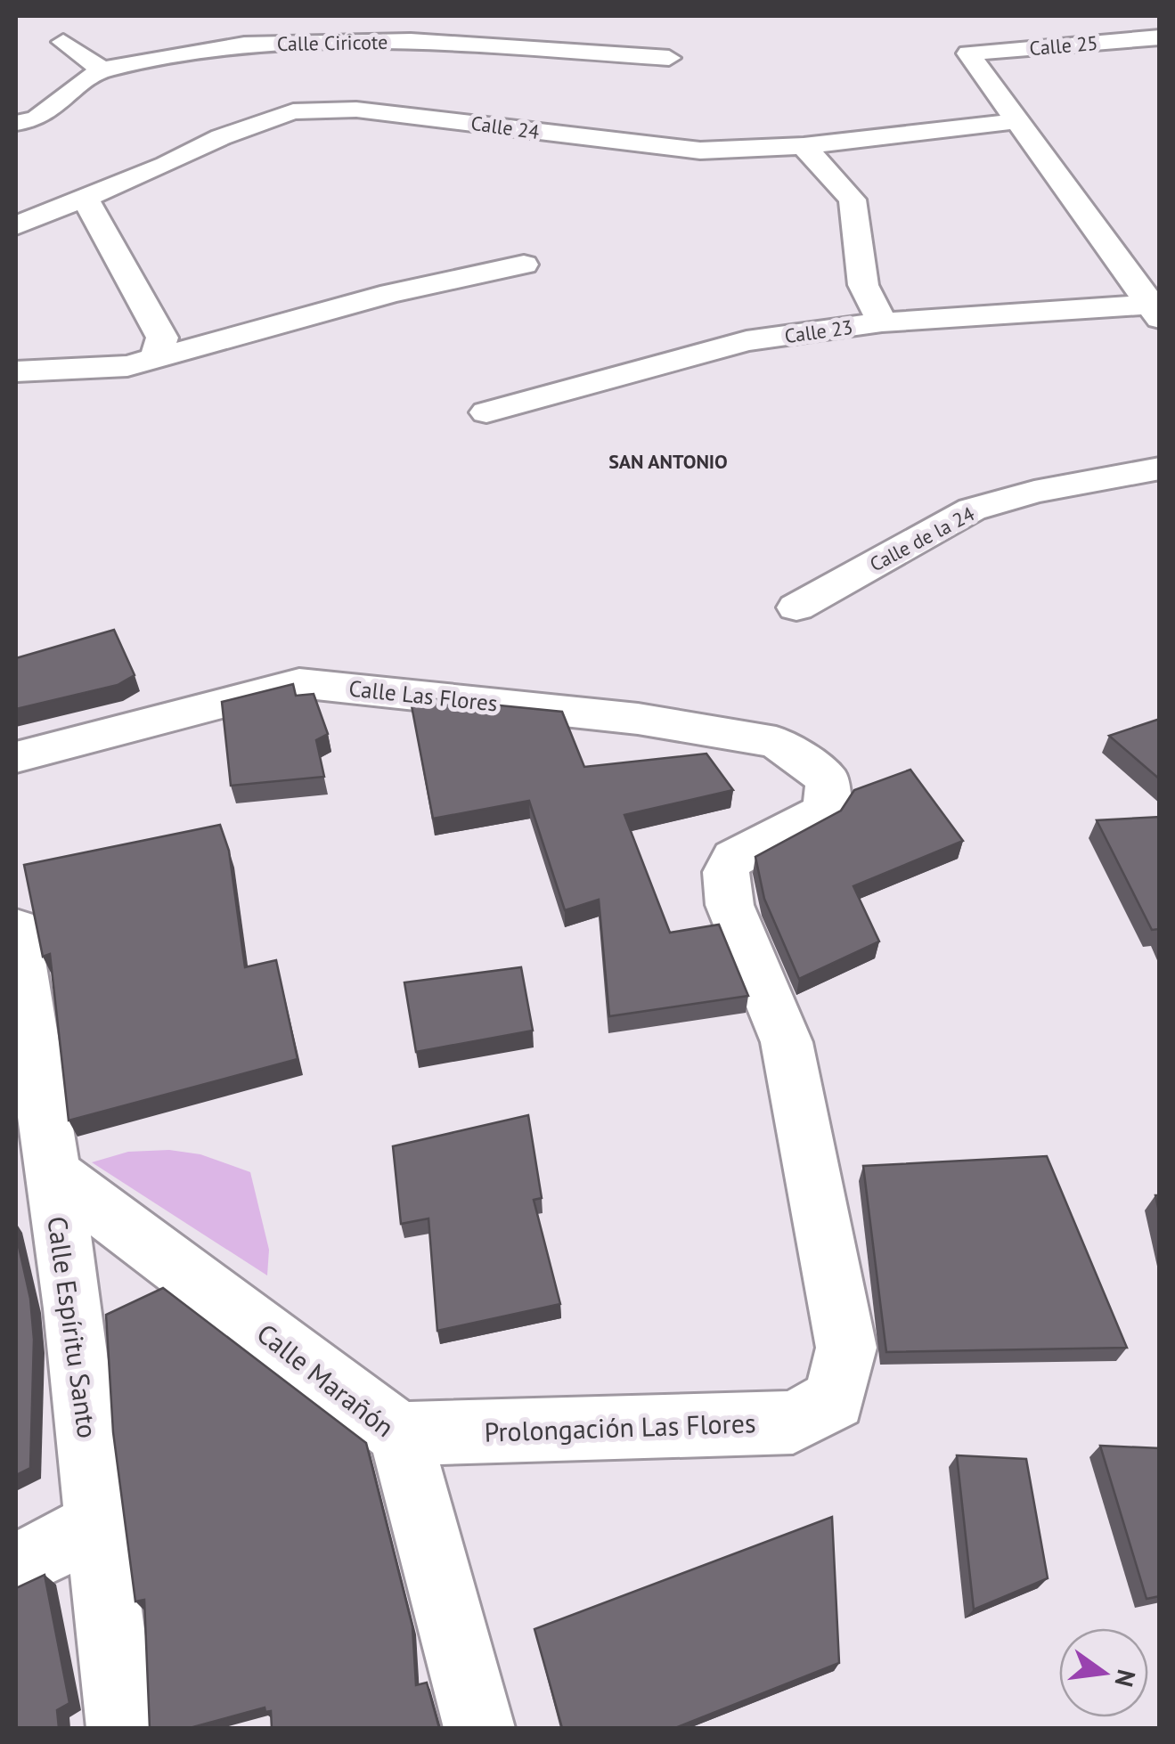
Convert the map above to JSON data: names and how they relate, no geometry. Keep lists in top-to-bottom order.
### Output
{
  "streets": {
    "street": [
      "Calle Ciricote",
      "Calle 25",
      "Calle 24",
      "Calle 23",
      "Calle de la 24",
      "Calle Las Flores",
      "Calle Espíritu Santo",
      "Calle Marañón",
      "Prolongación Las Flores"
    ]
  },
  "crossings": [
    ["Calle 25", "Calle 24"],
    ["Calle Las Flores", "Prolongación Las Flores"],
    ["Calle Espíritu Santo", "Calle Marañón"],
    ["Calle Marañón", "Prolongación Las Flores"]
  ],
  "districts": ["SAN ANTONIO"],
  "north": "right"
}
